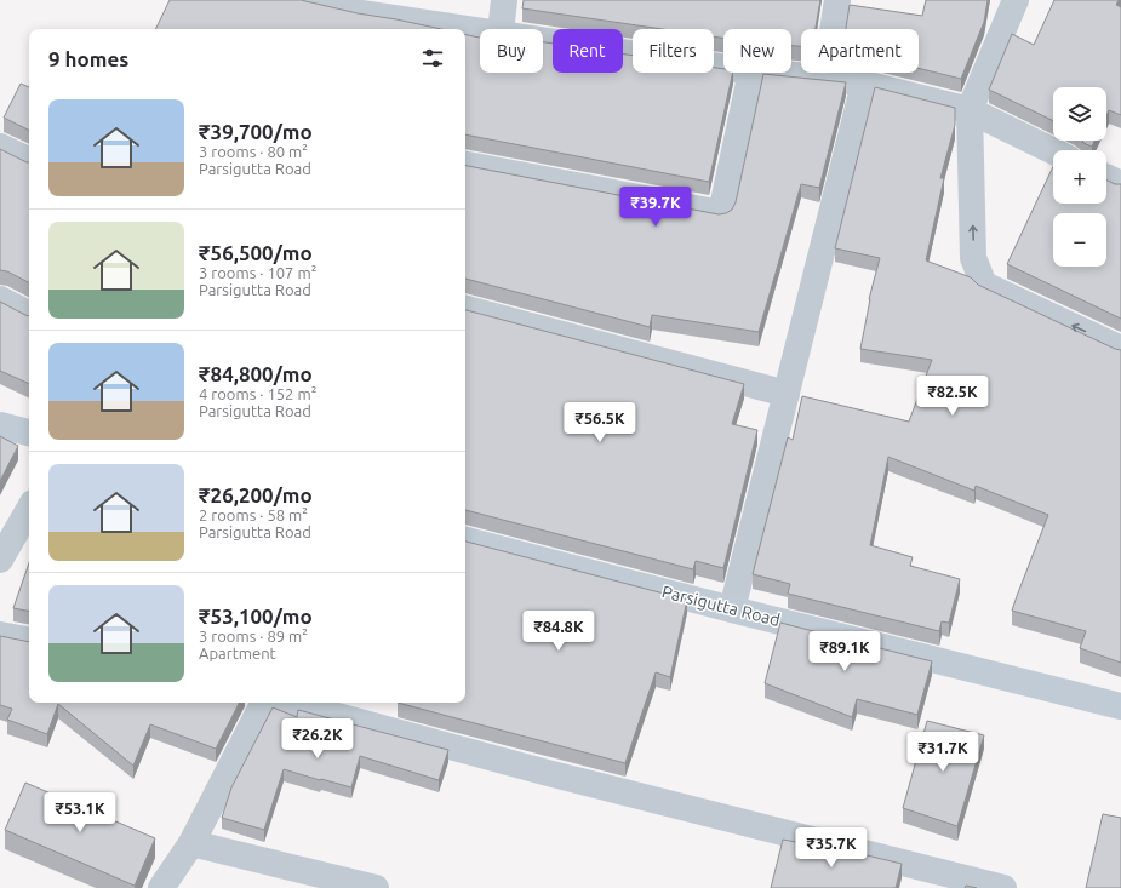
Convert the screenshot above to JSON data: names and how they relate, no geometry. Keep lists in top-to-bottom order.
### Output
{
  "streets": {
    "street": ["Parsigutta Road"]
  },
  "page": {
    "chip": [
      "Buy",
      "Rent",
      "Filters",
      "New",
      "Apartment"
    ],
    "heading": "9 homes",
    "map_buttons": ["+", "−"],
    "list": [
      {
        "name": "₹39,700/mo",
        "note": "3 rooms · 80 m² · Parsigutta Road"
      },
      {
        "name": "₹56,500/mo",
        "note": "3 rooms · 107 m² · Parsigutta Road"
      },
      {
        "name": "₹84,800/mo",
        "note": "4 rooms · 152 m² · Parsigutta Road"
      },
      {
        "name": "₹26,200/mo",
        "note": "2 rooms · 58 m² · Parsigutta Road"
      },
      {
        "name": "₹53,100/mo",
        "note": "3 rooms · 89 m² · Apartment"
      }
    ],
    "price": [
      "₹39.7K",
      "₹82.5K",
      "₹56.5K",
      "₹84.8K",
      "₹89.1K",
      "₹26.2K",
      "₹31.7K",
      "₹53.1K",
      "₹35.7K"
    ]
  }
}
